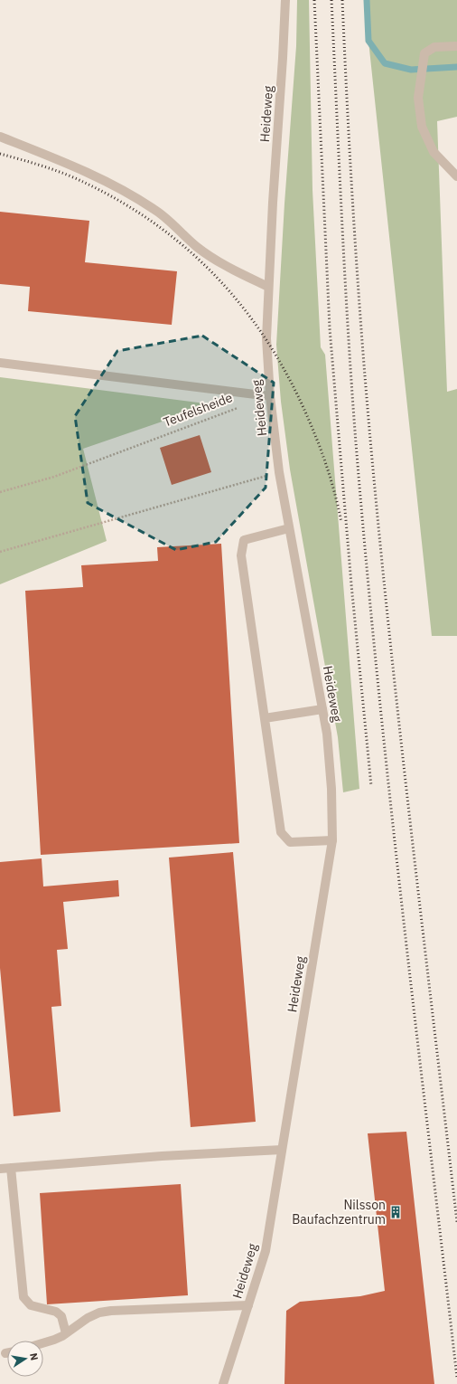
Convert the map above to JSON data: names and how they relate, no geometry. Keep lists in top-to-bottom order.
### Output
{
  "streets": {
    "street": ["Heideweg", "Teufelsheide"]
  },
  "crossings": [
    ["Heideweg", "Teufelsheide"]
  ],
  "places": {
    "building": ["Nilsson Baufachzentrum"]
  },
  "north": "right"
}
